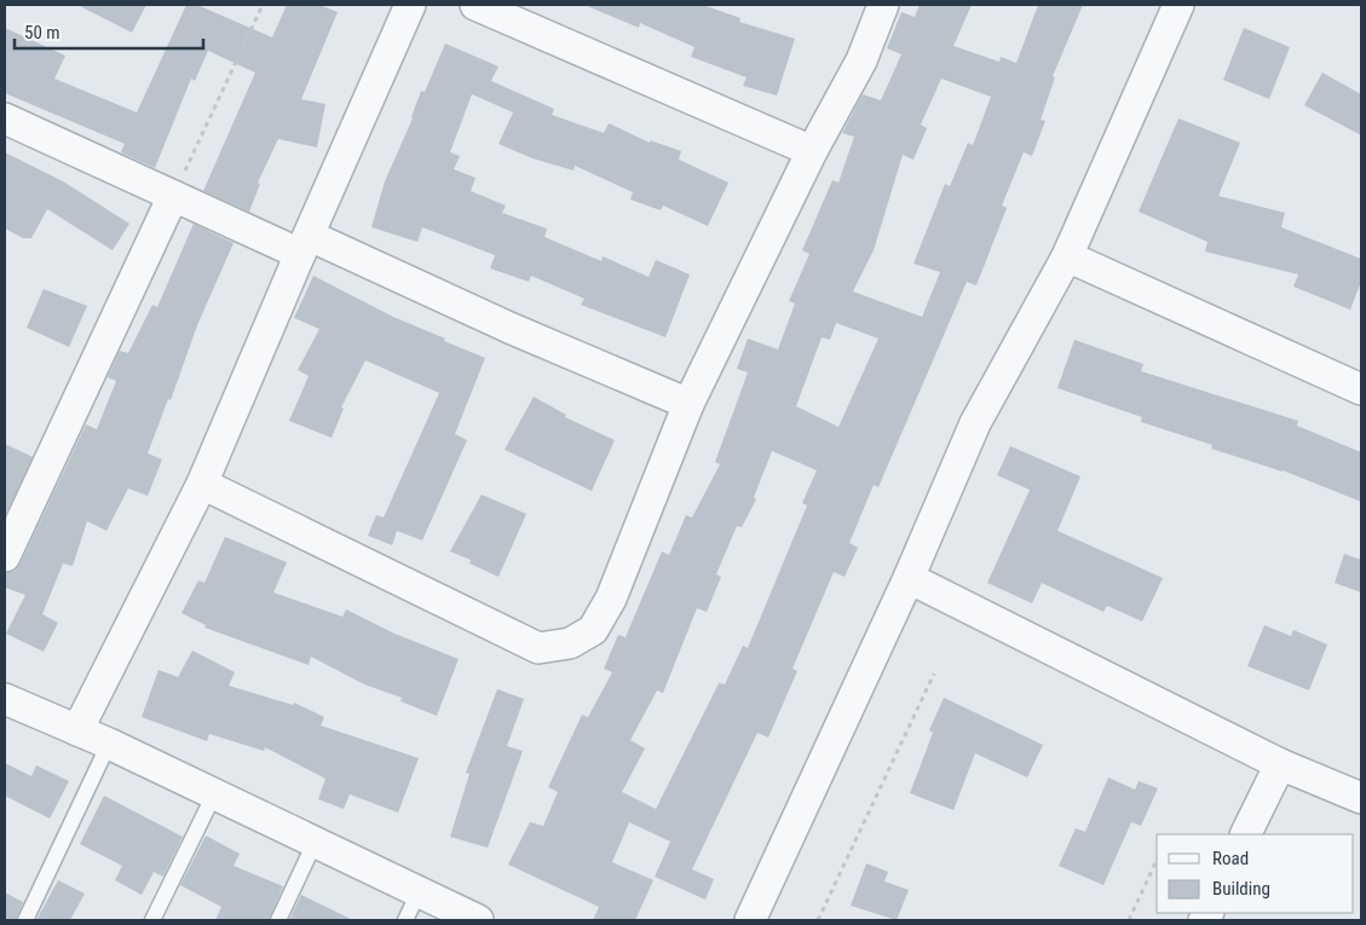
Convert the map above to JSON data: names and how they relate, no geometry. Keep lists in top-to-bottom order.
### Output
{
  "legend": ["Road", "Building"],
  "scale_bar": "50 m"
}
